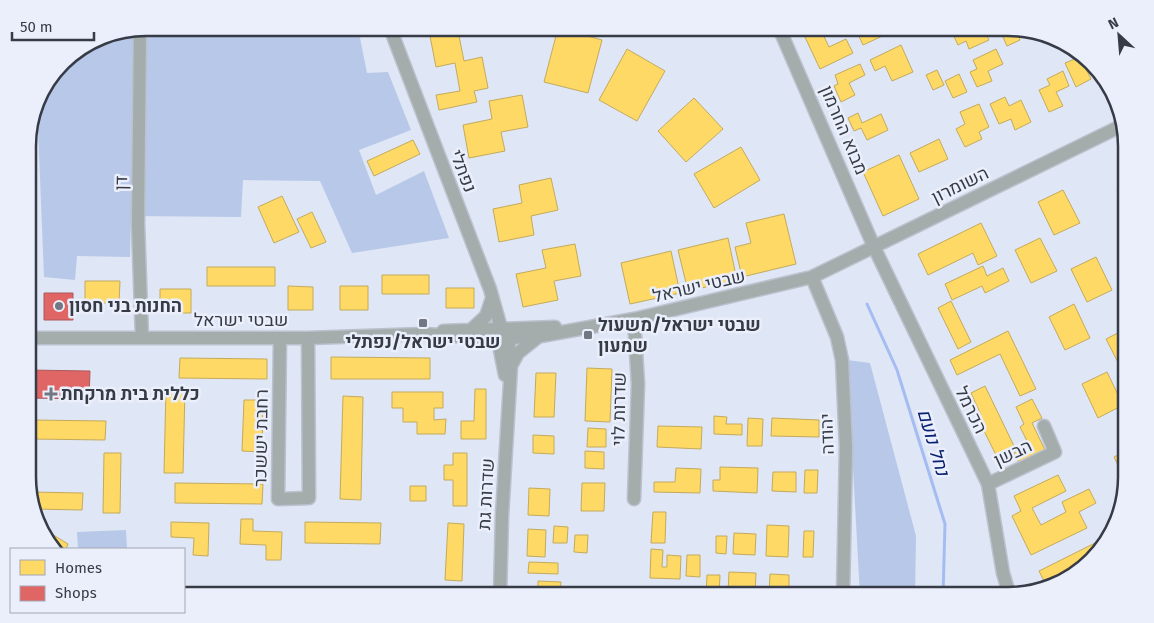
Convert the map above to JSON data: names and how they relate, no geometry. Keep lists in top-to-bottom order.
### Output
{
  "streets": {
    "street": [
      "מבוא החרמון",
      "נפתלי",
      "דן",
      "השומרון",
      "שבטי ישראל",
      "שדרות לוי",
      "הכרמל",
      "יהודה",
      "רחבת יששכר",
      "הבשן",
      "שדרות גת"
    ]
  },
  "crossings": [
    ["מבוא החרמון", "השומרון"],
    ["מבוא החרמון", "הכרמל"],
    ["נפתלי", "שבטי ישראל"],
    ["נפתלי", "שדרות גת"],
    ["דן", "שבטי ישראל"],
    ["השומרון", "שבטי ישראל"],
    ["השומרון", "הכרמל"],
    ["השומרון", "יהודה"],
    ["שבטי ישראל", "שדרות לוי"],
    ["שבטי ישראל", "יהודה"],
    ["שבטי ישראל", "רחבת יששכר"],
    ["שבטי ישראל", "שדרות גת"],
    ["הכרמל", "הבשן"]
  ],
  "water": ["נחל נועם"],
  "places": {
    "other": ["החנות בני חסון"],
    "transit": ["שבטי ישראל/נפתלי", "שבטי ישראל/משעול שמעון"],
    "health": ["כללית בית מרקחת"]
  },
  "legend": ["Homes", "Shops"],
  "scale_bar": "50 m",
  "north": "top left"
}
